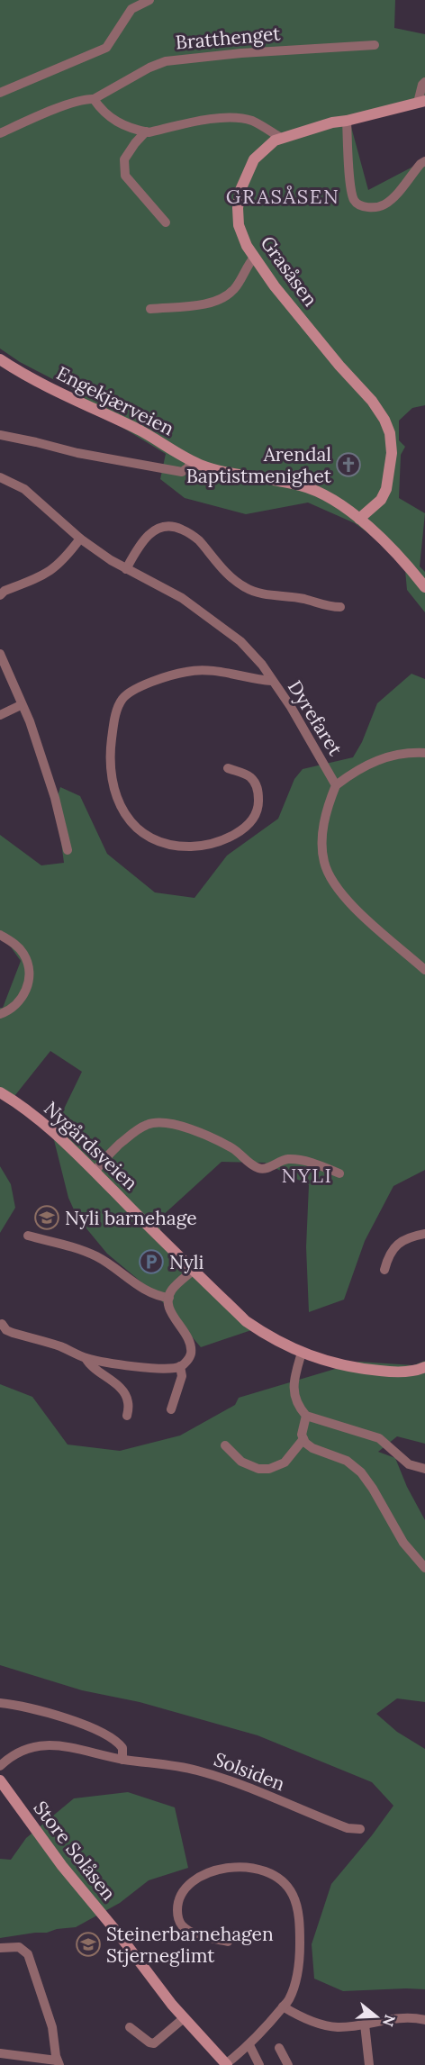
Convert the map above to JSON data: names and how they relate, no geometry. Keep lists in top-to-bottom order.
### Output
{
  "streets": {
    "street": [
      "Bratthenget",
      "Grasåsen",
      "Engekjærveien",
      "Dyrefaret",
      "Nygårdsveien",
      "Solsiden",
      "Store Solåsen"
    ]
  },
  "crossings": [
    ["Grasåsen", "Engekjærveien"]
  ],
  "districts": ["GRASÅSEN", "NYLI"],
  "places": {
    "church": ["Arendal Baptistmenighet"],
    "school or university": ["Nyli barnehage", "Steinerbarnehagen Stjerneglimt"],
    "parking": ["Nyli"]
  },
  "north": "right"
}
